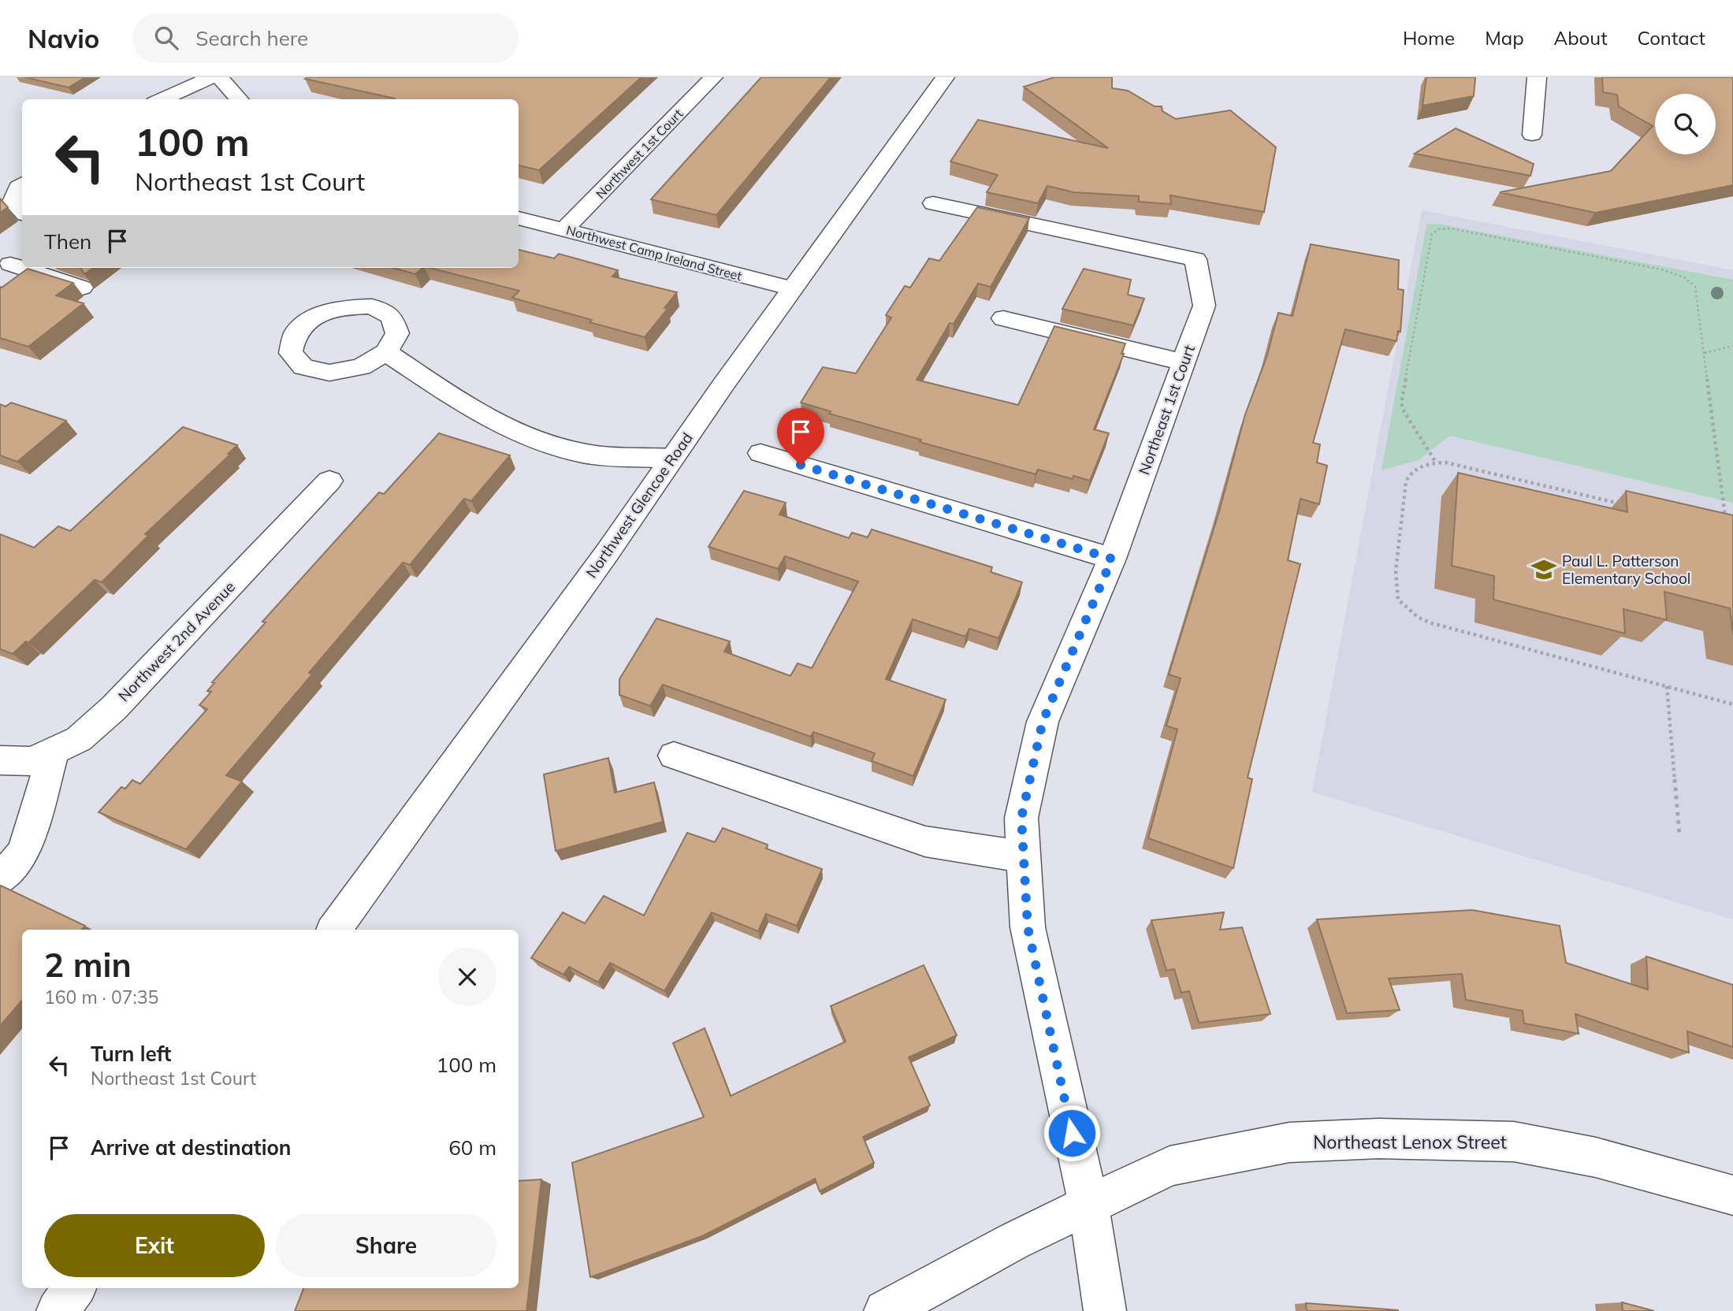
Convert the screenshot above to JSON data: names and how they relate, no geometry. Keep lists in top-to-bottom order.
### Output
{
  "streets": {
    "street": [
      "Northwest 1st Court",
      "Northwest Camp Ireland Street",
      "Northeast 1st Court",
      "Northwest Glencoe Road",
      "Northwest 2nd Avenue",
      "Northeast Lenox Street"
    ]
  },
  "crossings": [
    ["Northwest 1st Court", "Northwest Camp Ireland Street"],
    ["Northwest Camp Ireland Street", "Northwest Glencoe Road"],
    ["Northeast 1st Court", "Northeast Lenox Street"]
  ],
  "places": {
    "school or university": ["Paul L. Patterson Elementary School"]
  },
  "page": {
    "header": "Navio",
    "search": "Search here",
    "nav": [
      "Home",
      "Map",
      "About",
      "Contact"
    ],
    "turn": ["100 m", "Northeast 1st Court"],
    "then": "Then",
    "heading": ["2 min", "160 m · 07:35"],
    "list": [
      {
        "name": "Turn left",
        "note": "Northeast 1st Court",
        "value": "100 m"
      },
      {
        "name": "Arrive at destination",
        "value": "60 m"
      }
    ],
    "buttons": ["Exit", "Share"]
  }
}
